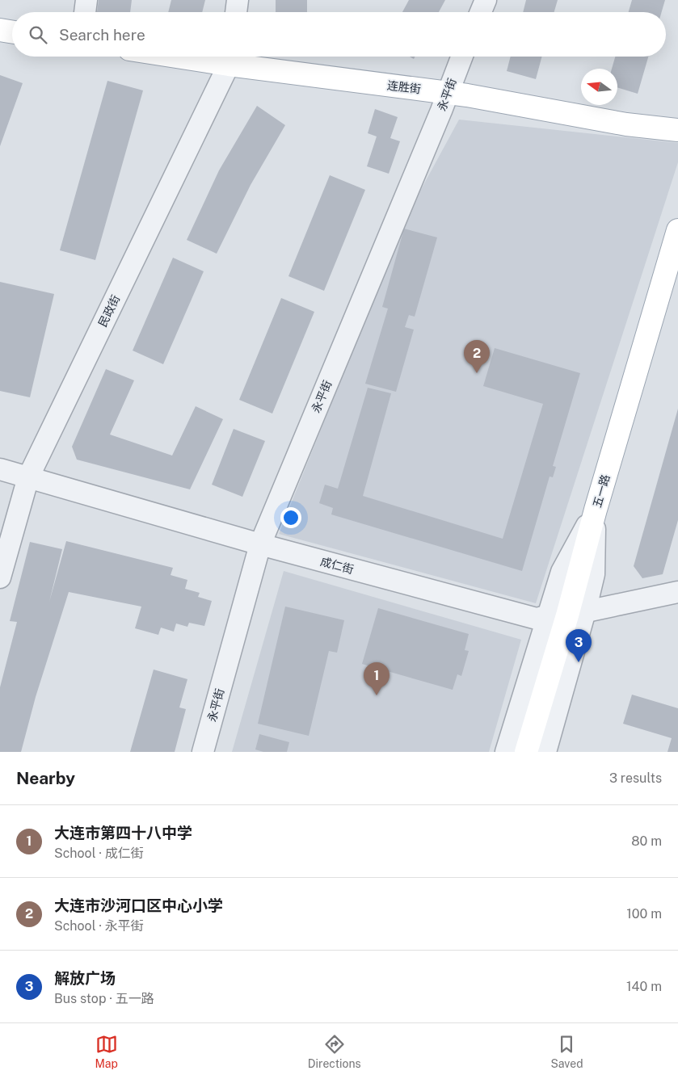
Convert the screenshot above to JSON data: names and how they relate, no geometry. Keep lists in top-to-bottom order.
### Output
{
  "streets": {
    "main road": ["连胜街", "五一路"],
    "street": ["永平街", "民政街", "成仁街"]
  },
  "crossings": [
    ["连胜街", "永平街"],
    ["连胜街", "民政街"],
    ["永平街", "成仁街"],
    ["民政街", "成仁街"],
    ["五一路", "成仁街"]
  ],
  "north": "left",
  "page": {
    "search": "Search here",
    "pins": ["2", "3", "1"],
    "heading": ["Nearby", "3 results"],
    "list": [
      {
        "mark": "1",
        "name": "大连市第四十八中学",
        "note": "School · 成仁街",
        "value": "80 m"
      },
      {
        "mark": "2",
        "name": "大连市沙河口区中心小学",
        "note": "School · 永平街",
        "value": "100 m"
      },
      {
        "mark": "3",
        "name": "解放广场",
        "note": "Bus stop · 五一路",
        "value": "140 m"
      }
    ],
    "nav": ["Map", "Directions", "Saved"]
  }
}
